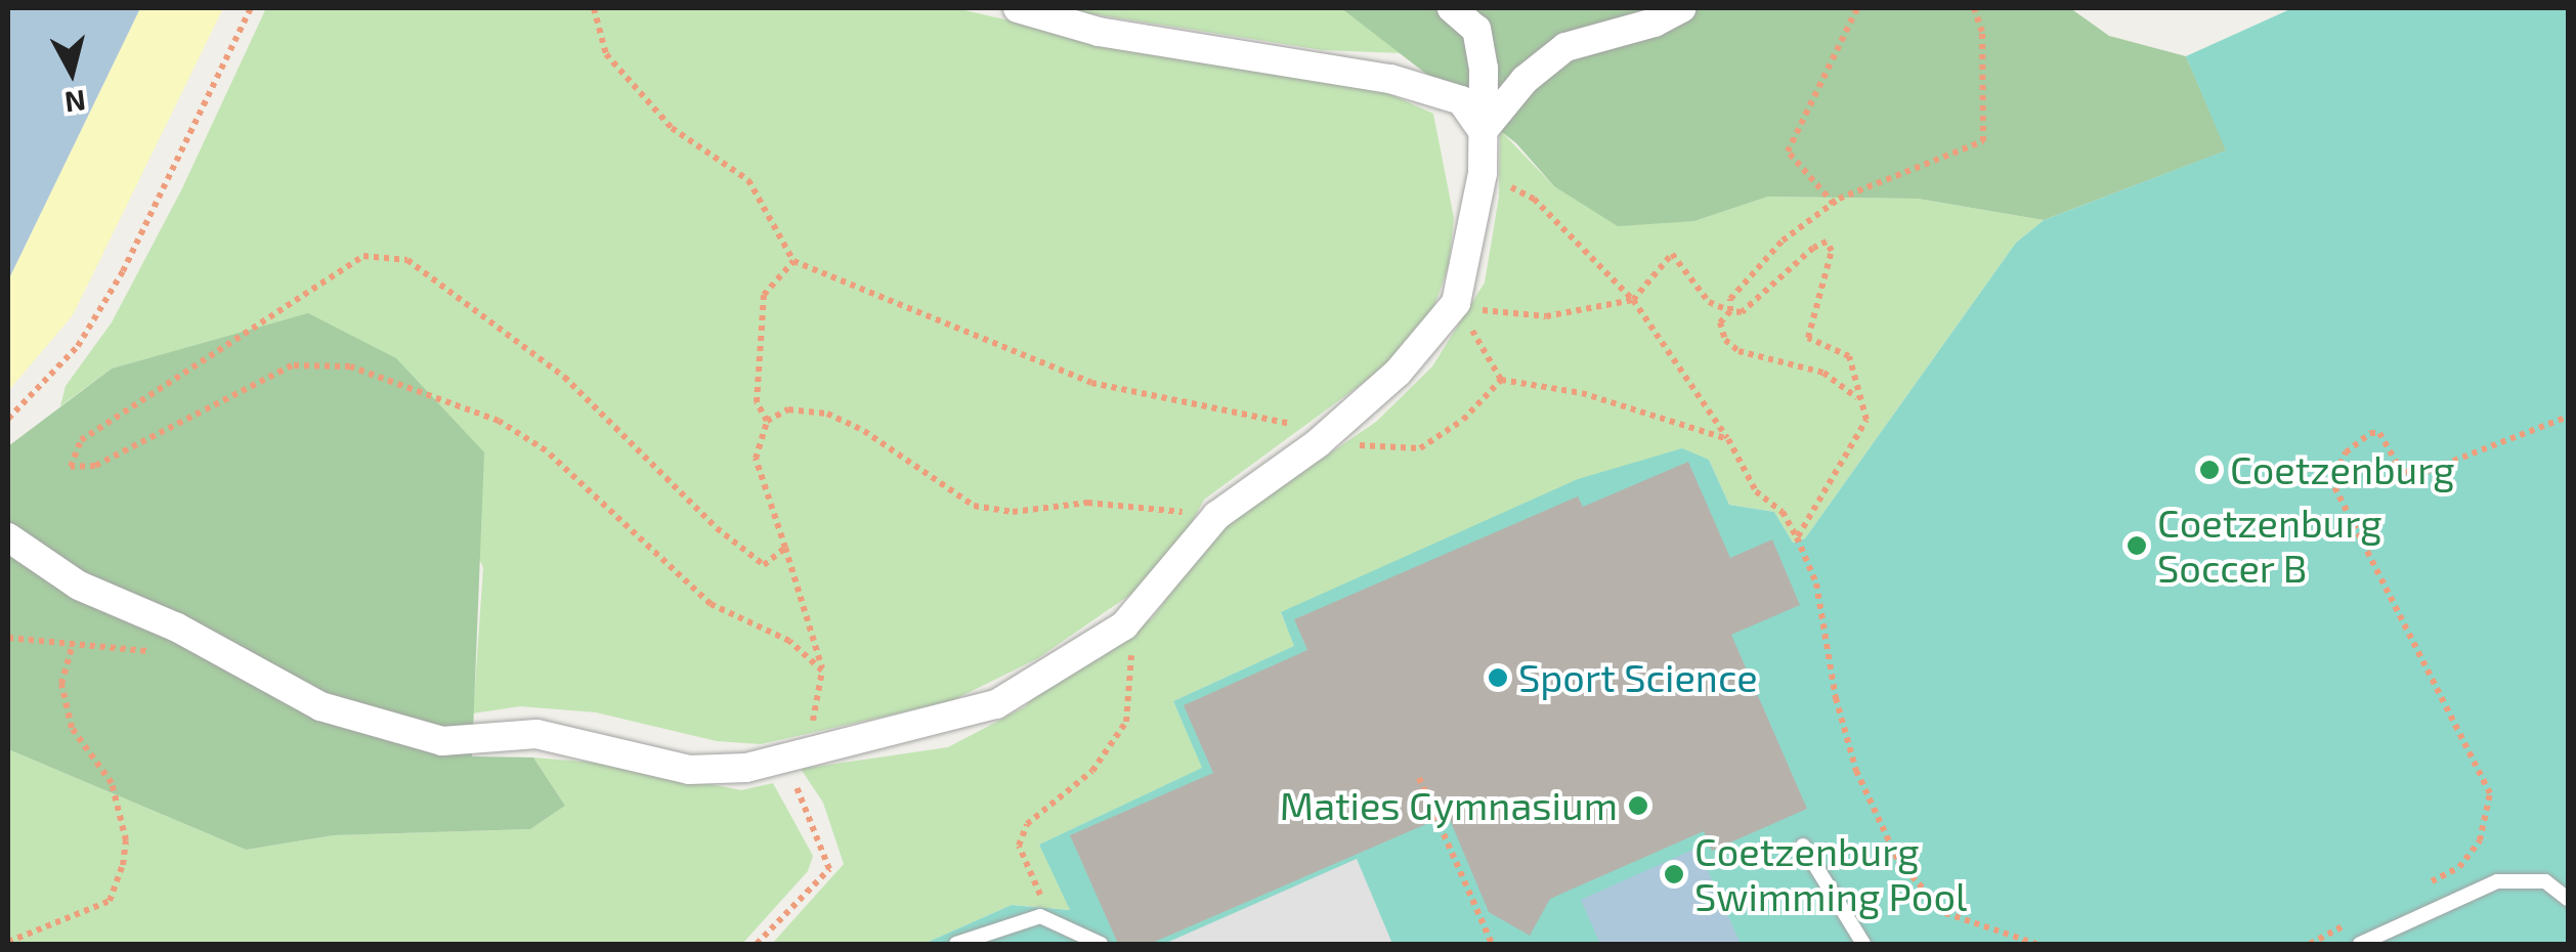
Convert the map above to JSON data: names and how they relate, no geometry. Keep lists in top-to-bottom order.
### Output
{
  "places": [
    "Coetzenburg",
    "Coetzenburg Soccer B",
    "Sport Science",
    "Maties Gymnasium",
    "Coetzenburg Swimming Pool"
  ],
  "north": "bottom"
}
